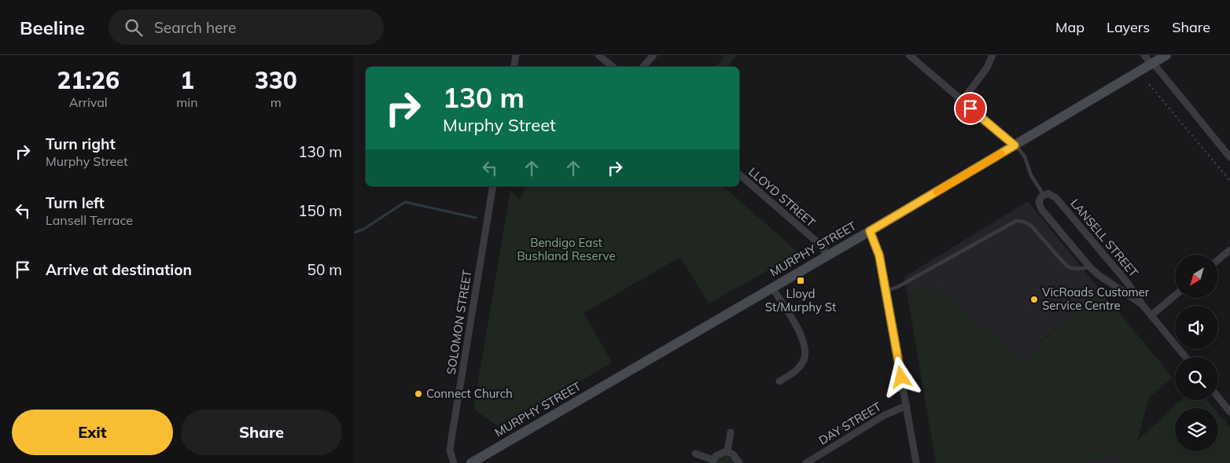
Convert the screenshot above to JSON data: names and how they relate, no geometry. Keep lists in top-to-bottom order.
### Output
{
  "streets": {
    "street": [
      "LLOYD STREET",
      "LANSELL STREET",
      "MURPHY STREET",
      "SOLOMON STREET",
      "DAY STREET"
    ]
  },
  "crossings": [
    ["LLOYD STREET", "MURPHY STREET"]
  ],
  "parks": ["Bendigo East Bushland Reserve"],
  "places": {
    "transit": ["Lloyd St/Murphy St"],
    "other": ["VicRoads Customer Service Centre", "Connect Church"]
  },
  "north": "bottom left",
  "page": {
    "header": "Beeline",
    "search": "Search here",
    "nav": ["Map", "Layers", "Share"],
    "eta": [
      "21:26",
      "Arrival",
      "1",
      "min",
      "330",
      "m"
    ],
    "turn": ["130 m", "Murphy Street"],
    "list": [
      {
        "name": "Turn right",
        "note": "Murphy Street",
        "value": "130 m"
      },
      {
        "name": "Turn left",
        "note": "Lansell Terrace",
        "value": "150 m"
      },
      {
        "name": "Arrive at destination",
        "value": "50 m"
      }
    ],
    "buttons": ["Exit", "Share"]
  }
}
